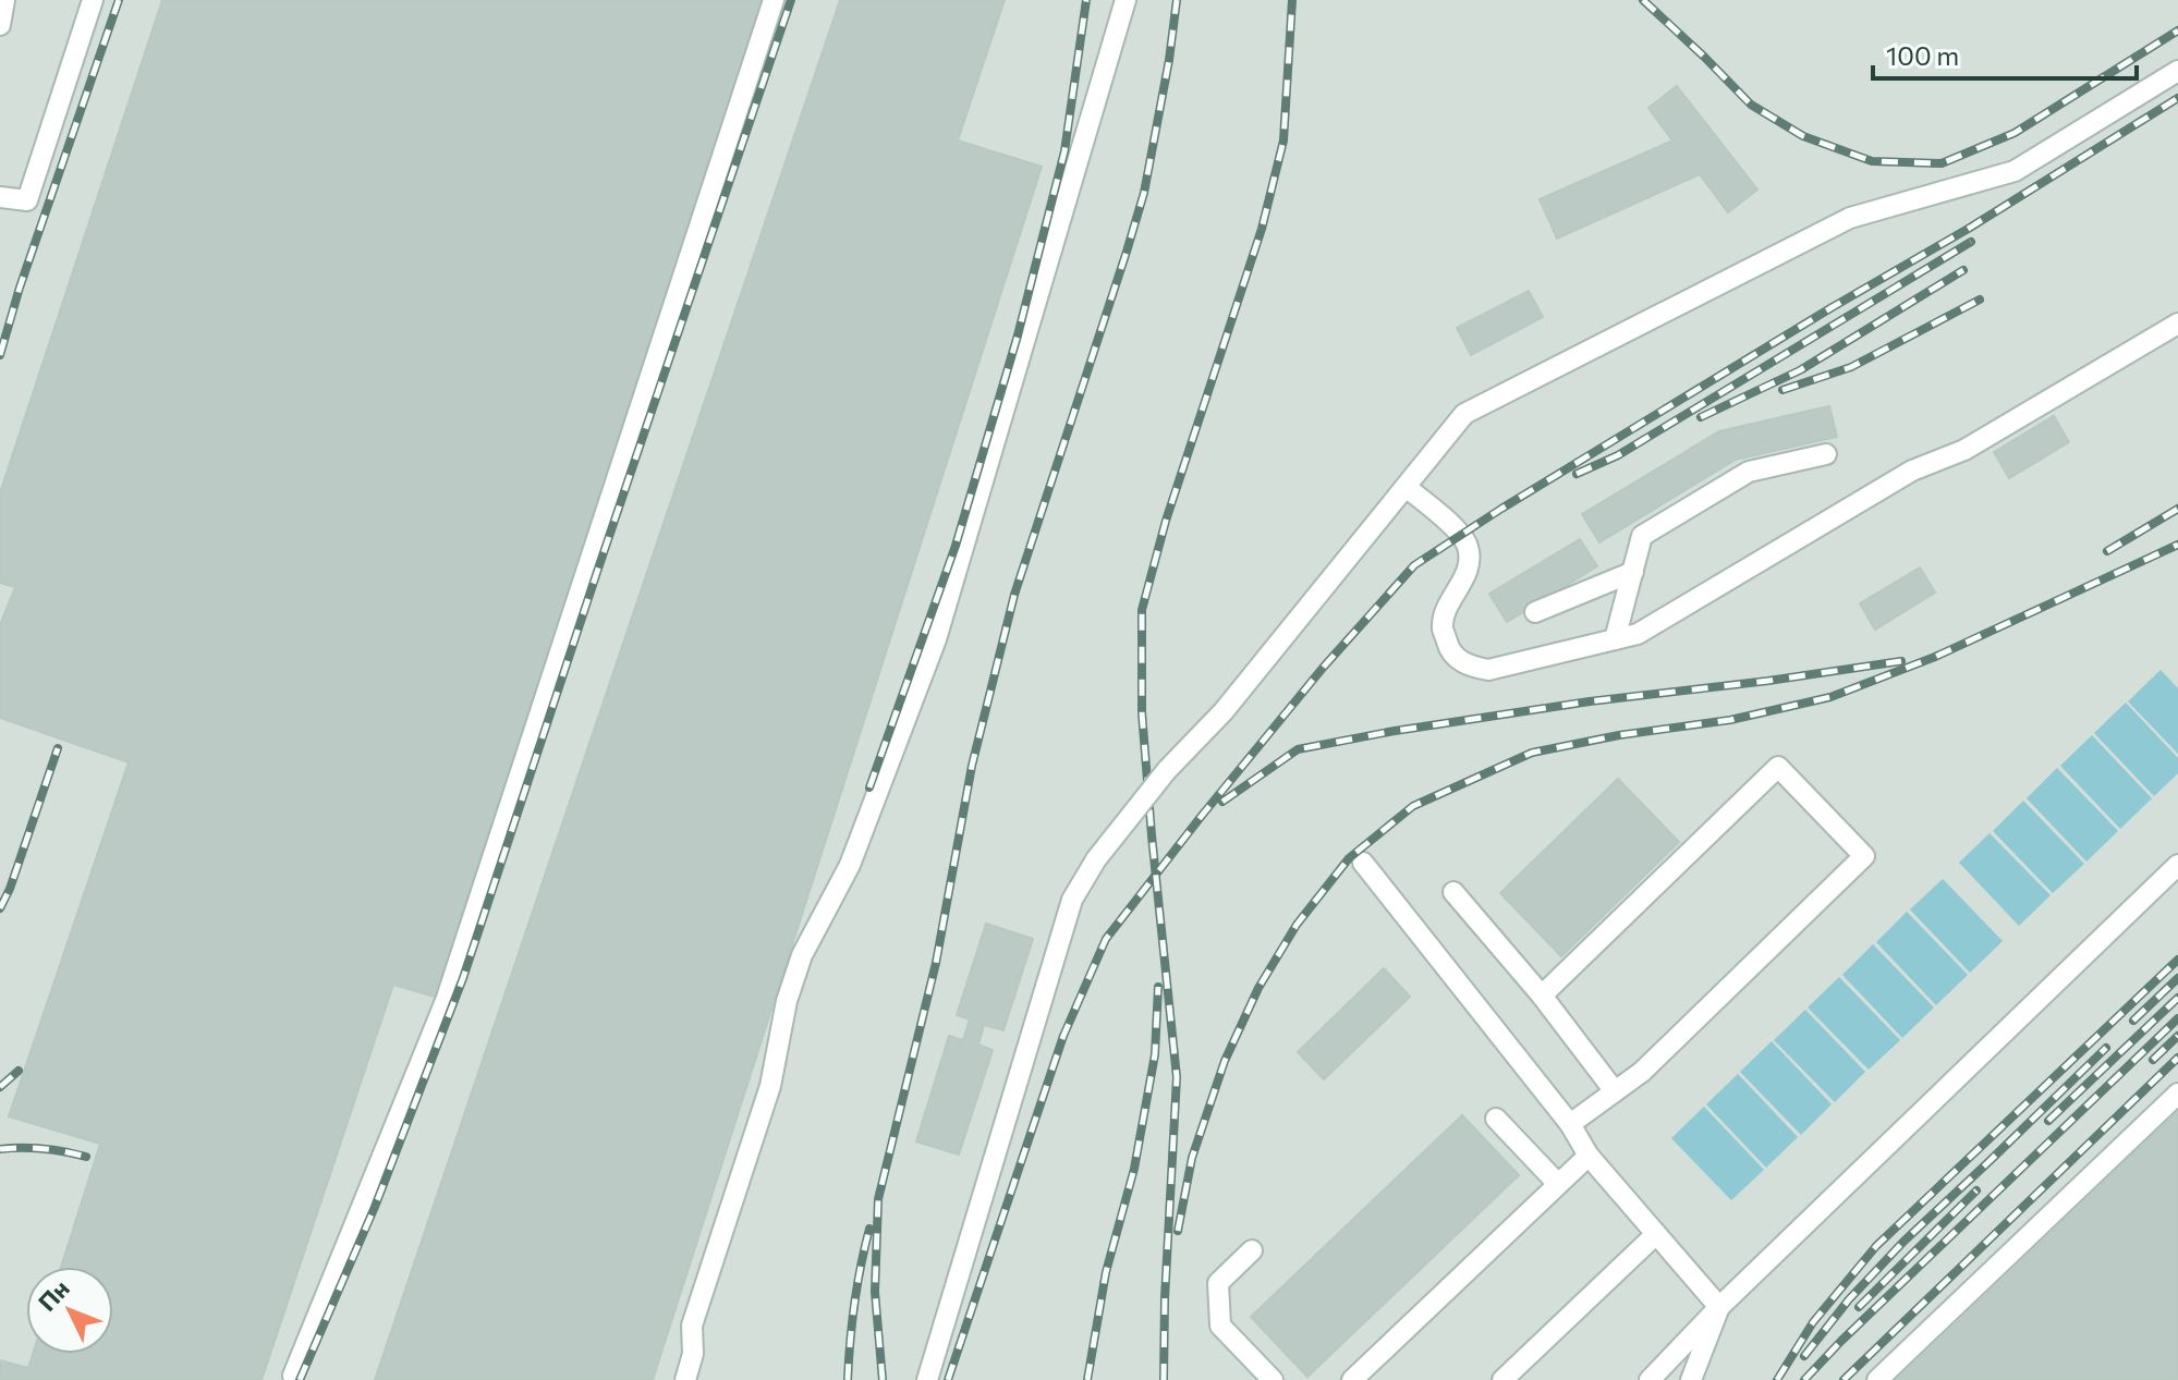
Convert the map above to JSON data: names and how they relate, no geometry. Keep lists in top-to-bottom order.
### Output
{
  "scale_bar": "100 m",
  "north": "top left"
}
